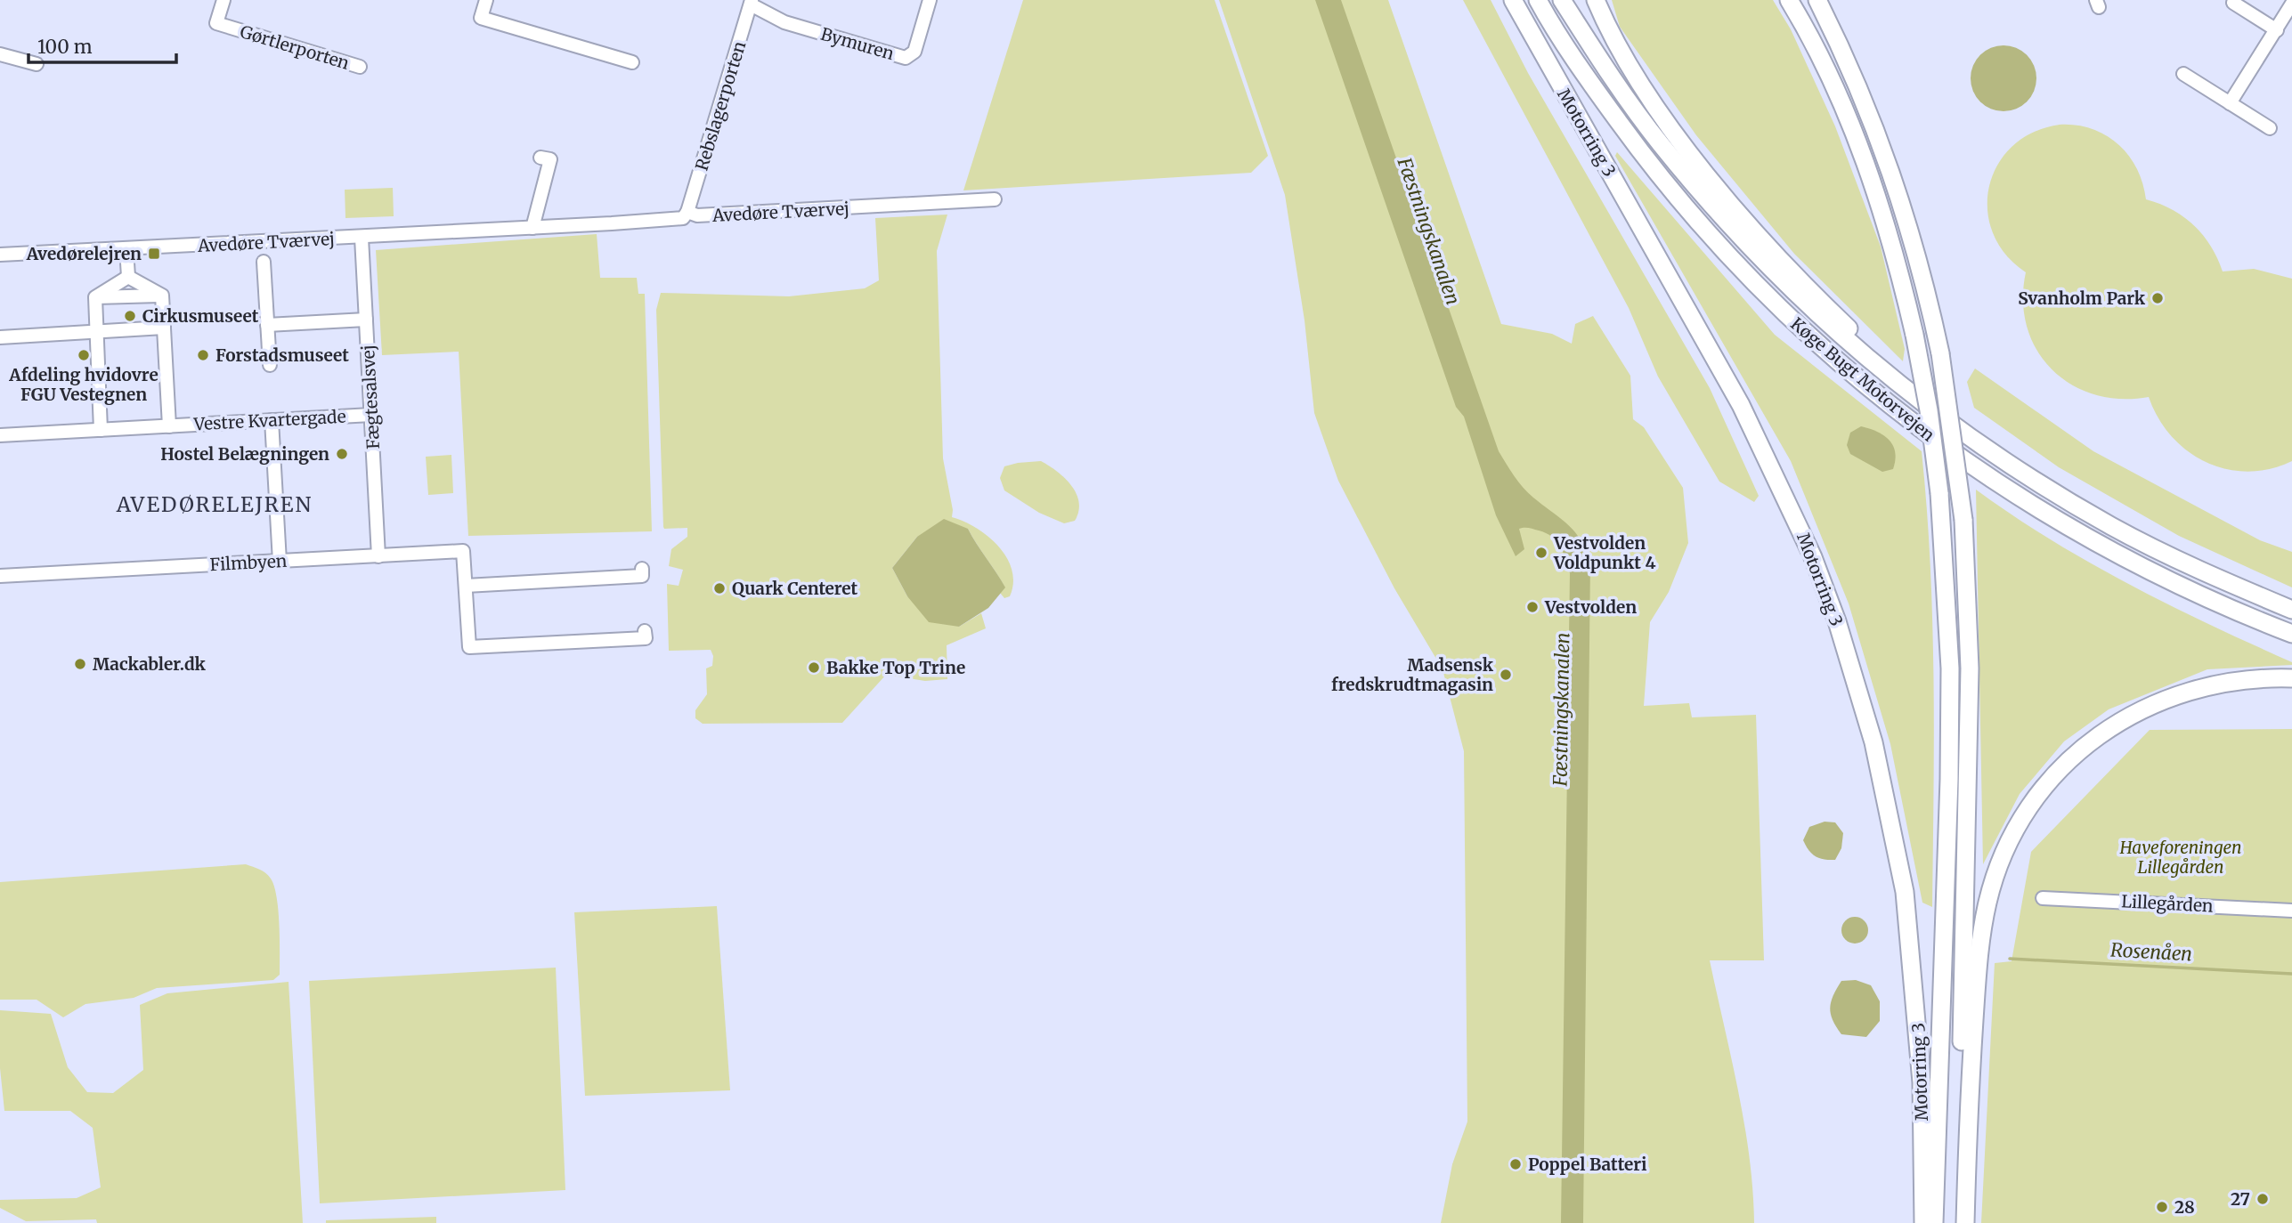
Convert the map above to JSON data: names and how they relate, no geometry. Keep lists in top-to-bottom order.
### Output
{
  "streets": {
    "highway": ["Motorring 3", "Køge Bugt Motorvejen"],
    "street": [
      "Bymuren",
      "Gørtlerporten",
      "Rebslagerporten",
      "Avedøre Tværvej",
      "Fægtesalsvej",
      "Vestre Kvartergade",
      "Filmbyen",
      "Lillegården"
    ]
  },
  "crossings": [
    ["Bymuren", "Rebslagerporten"],
    ["Rebslagerporten", "Avedøre Tværvej"],
    ["Avedøre Tværvej", "Fægtesalsvej"],
    ["Fægtesalsvej", "Vestre Kvartergade"],
    ["Fægtesalsvej", "Filmbyen"]
  ],
  "districts": ["AVEDØRELEJREN"],
  "water": ["Fæstningskanalen", "Rosenåen"],
  "parks": ["Haveforeningen Lillegården"],
  "places": {
    "transit": ["Avedørelejren"],
    "other": [
      "Svanholm Park",
      "Cirkusmuseet",
      "Afdeling hvidovre FGU Vestegnen",
      "Forstadsmuseet",
      "Hostel Belægningen",
      "Vestvolden Voldpunkt 4",
      "Quark Centeret",
      "Vestvolden",
      "Mackabler.dk",
      "Bakke Top Trine",
      "Madsensk fredskrudtmagasin",
      "Poppel Batteri",
      "27",
      "28"
    ]
  },
  "scale_bar": "100 m"
}
